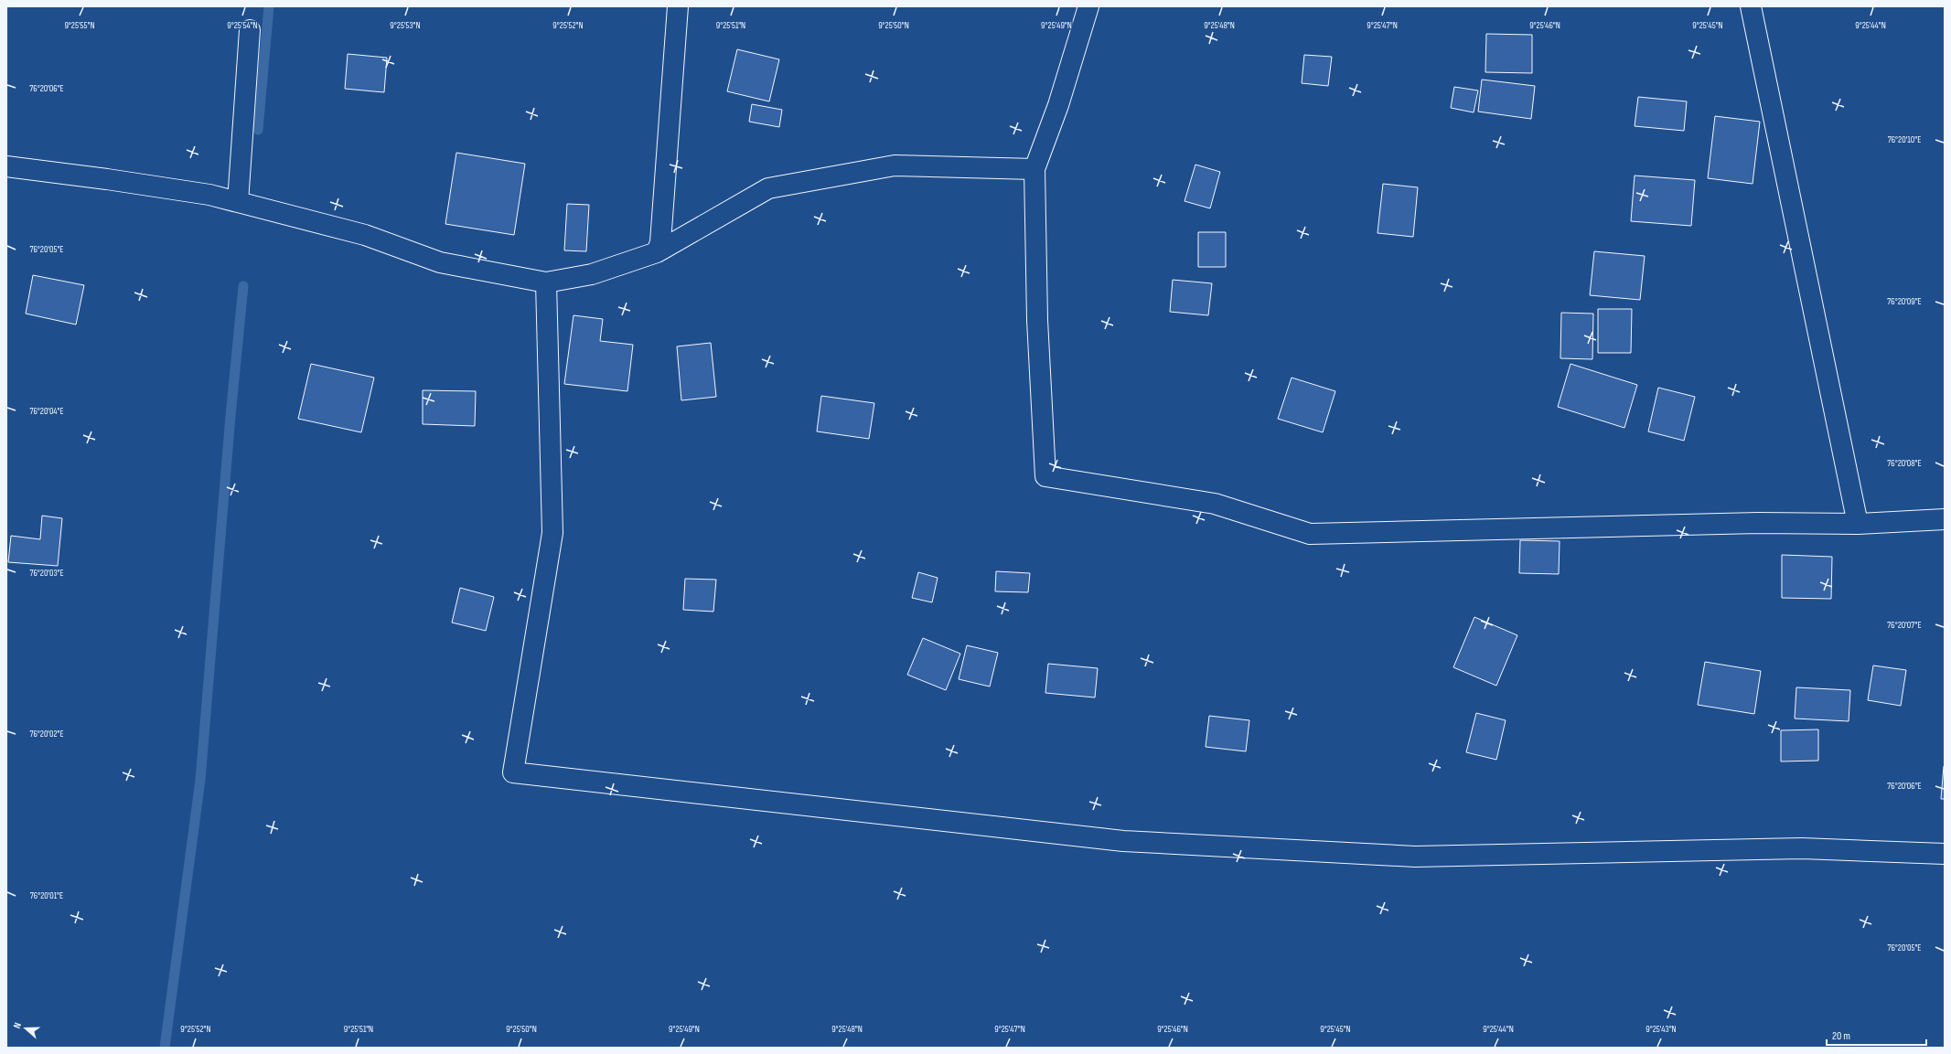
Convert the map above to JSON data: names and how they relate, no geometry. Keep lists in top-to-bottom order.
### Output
{
  "scale_bar": "20 m",
  "north": "left",
  "coordinates": [
    "9°25'55\"N",
    "9°25'54\"N",
    "9°25'53\"N",
    "9°25'52\"N",
    "9°25'51\"N",
    "9°25'50\"N",
    "9°25'49\"N",
    "9°25'48\"N",
    "9°25'47\"N",
    "9°25'46\"N",
    "9°25'44\"N",
    "9°25'45\"N",
    "76°20'06\"E",
    "76°20'10\"E",
    "76°20'05\"E",
    "76°20'09\"E",
    "76°20'04\"E",
    "76°20'08\"E",
    "76°20'03\"E",
    "76°20'07\"E",
    "76°20'02\"E",
    "76°20'01\"E",
    "9°25'43\"N"
  ]
}
